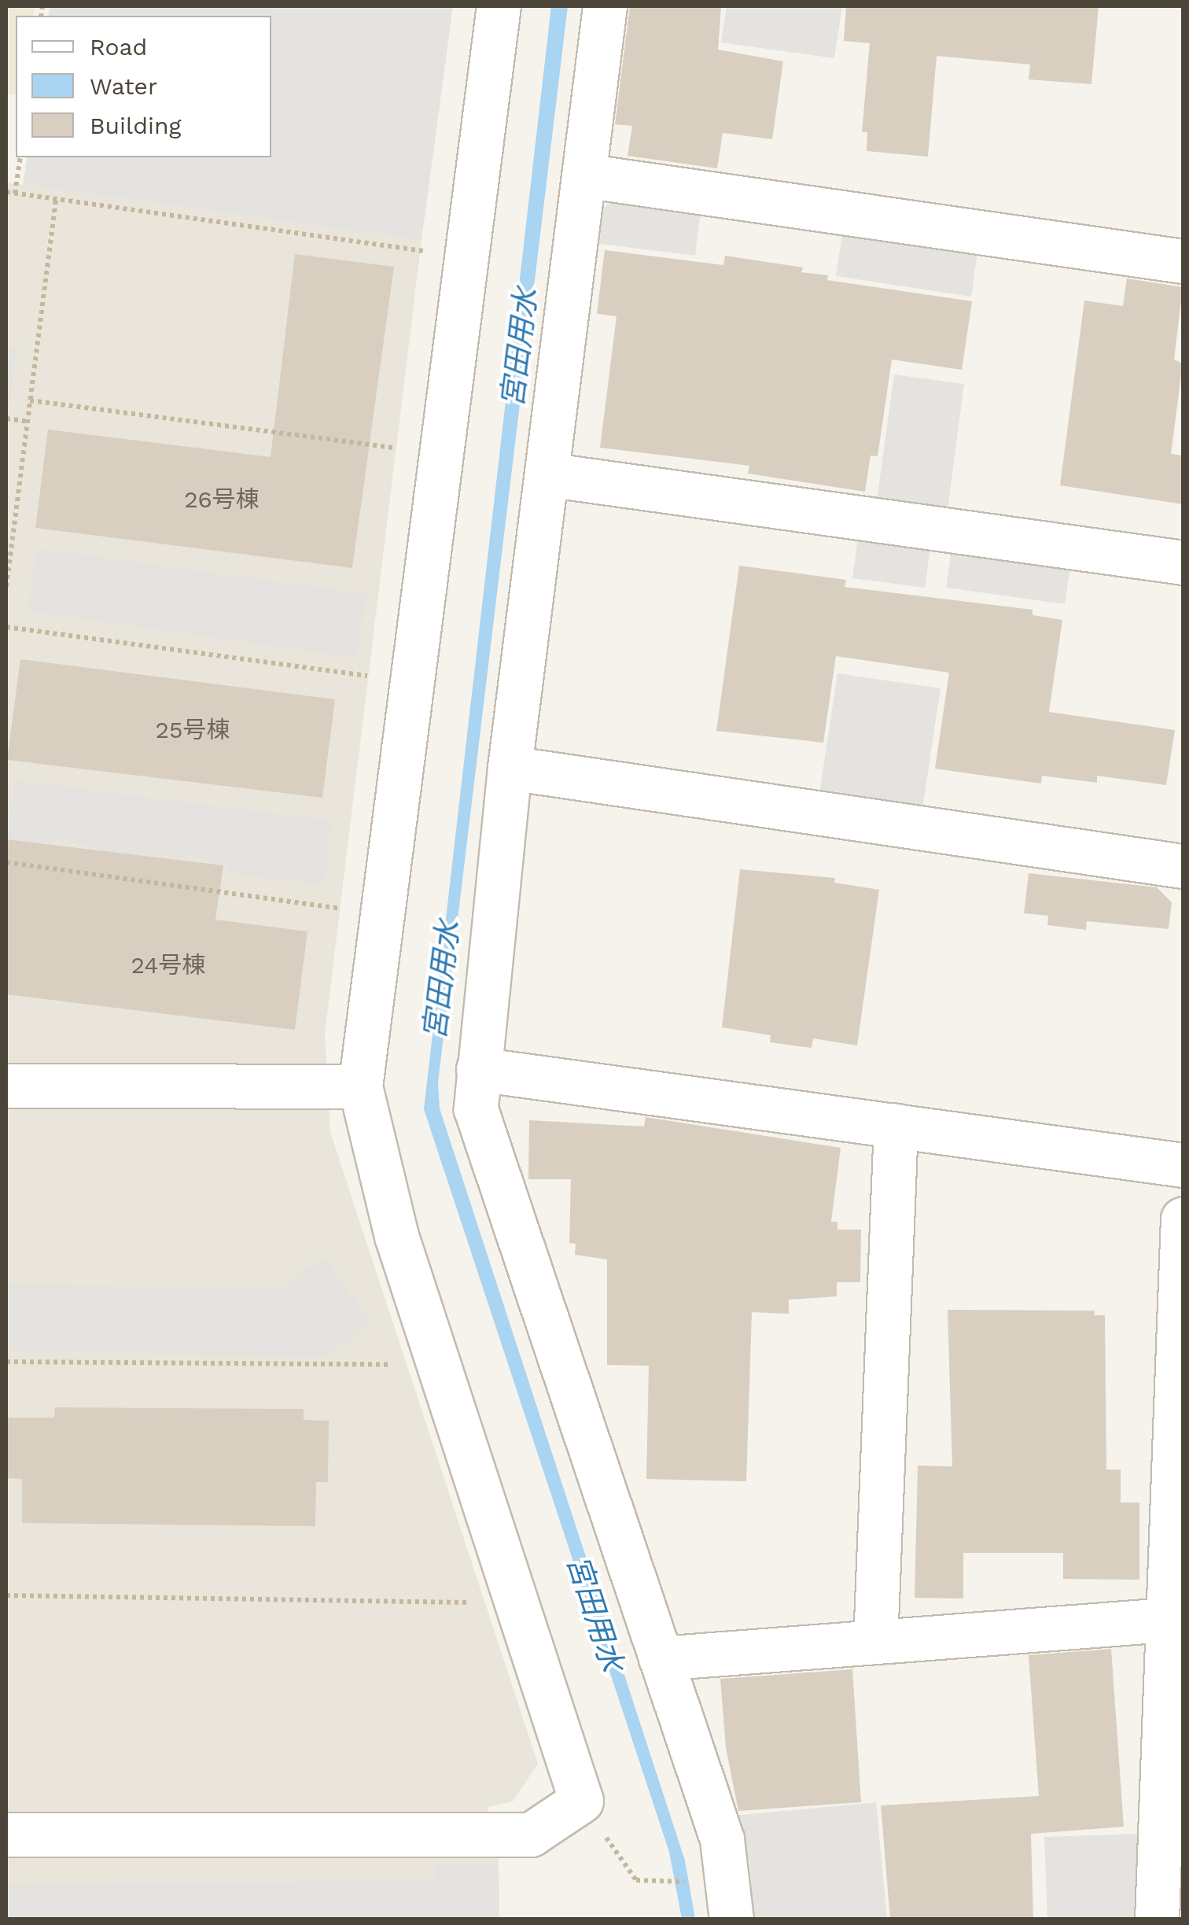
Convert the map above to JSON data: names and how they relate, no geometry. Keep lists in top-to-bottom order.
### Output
{
  "water": ["宮田用水"],
  "house_numbers": ["26号棟", "25号棟", "24号棟"],
  "legend": ["Road", "Water", "Building"]
}
